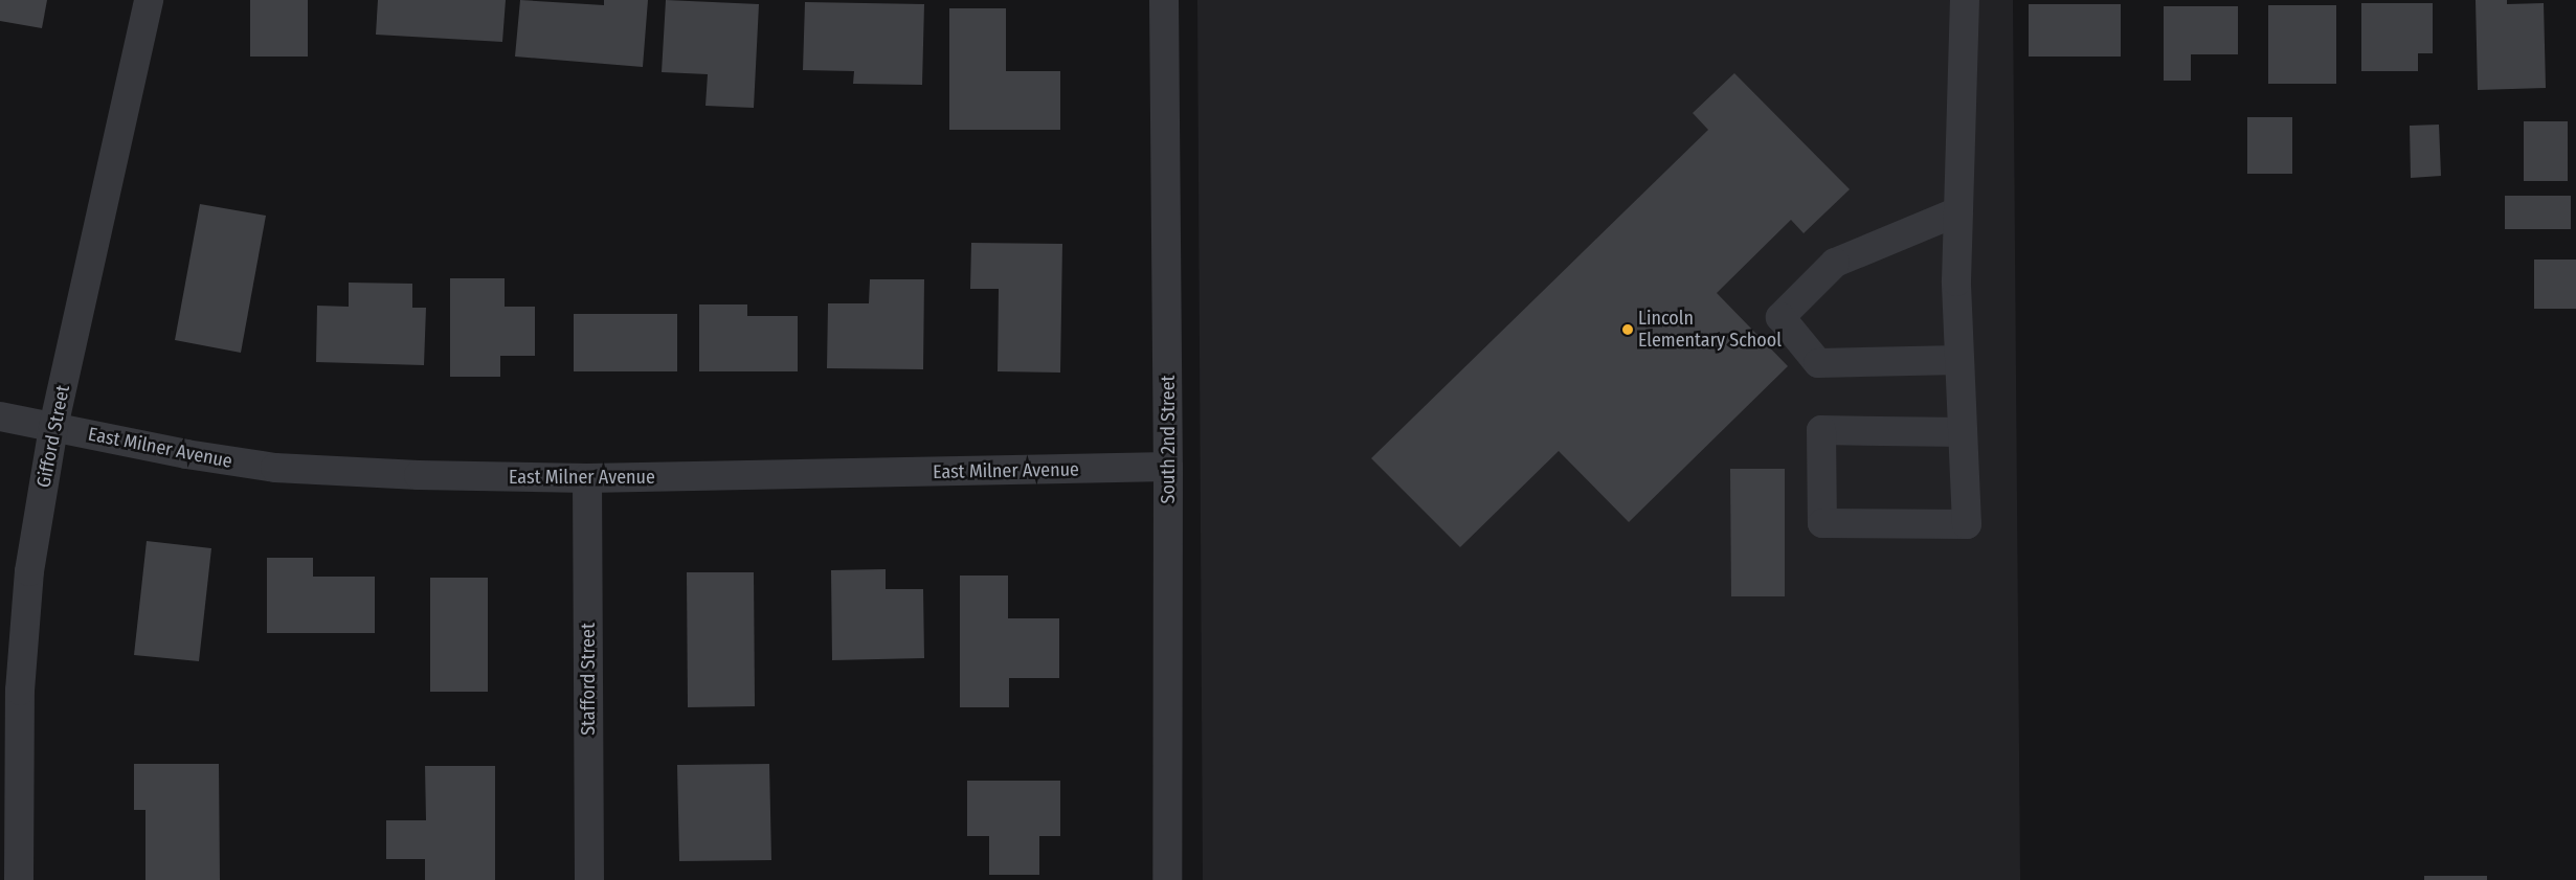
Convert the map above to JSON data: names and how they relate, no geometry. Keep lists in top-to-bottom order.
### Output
{
  "streets": {
    "street": [
      "Gifford Street",
      "South 2nd Street",
      "East Milner Avenue",
      "Stafford Street"
    ]
  },
  "crossings": [
    ["Gifford Street", "East Milner Avenue"],
    ["South 2nd Street", "East Milner Avenue"],
    ["East Milner Avenue", "Stafford Street"]
  ],
  "places": ["Lincoln Elementary School"]
}
